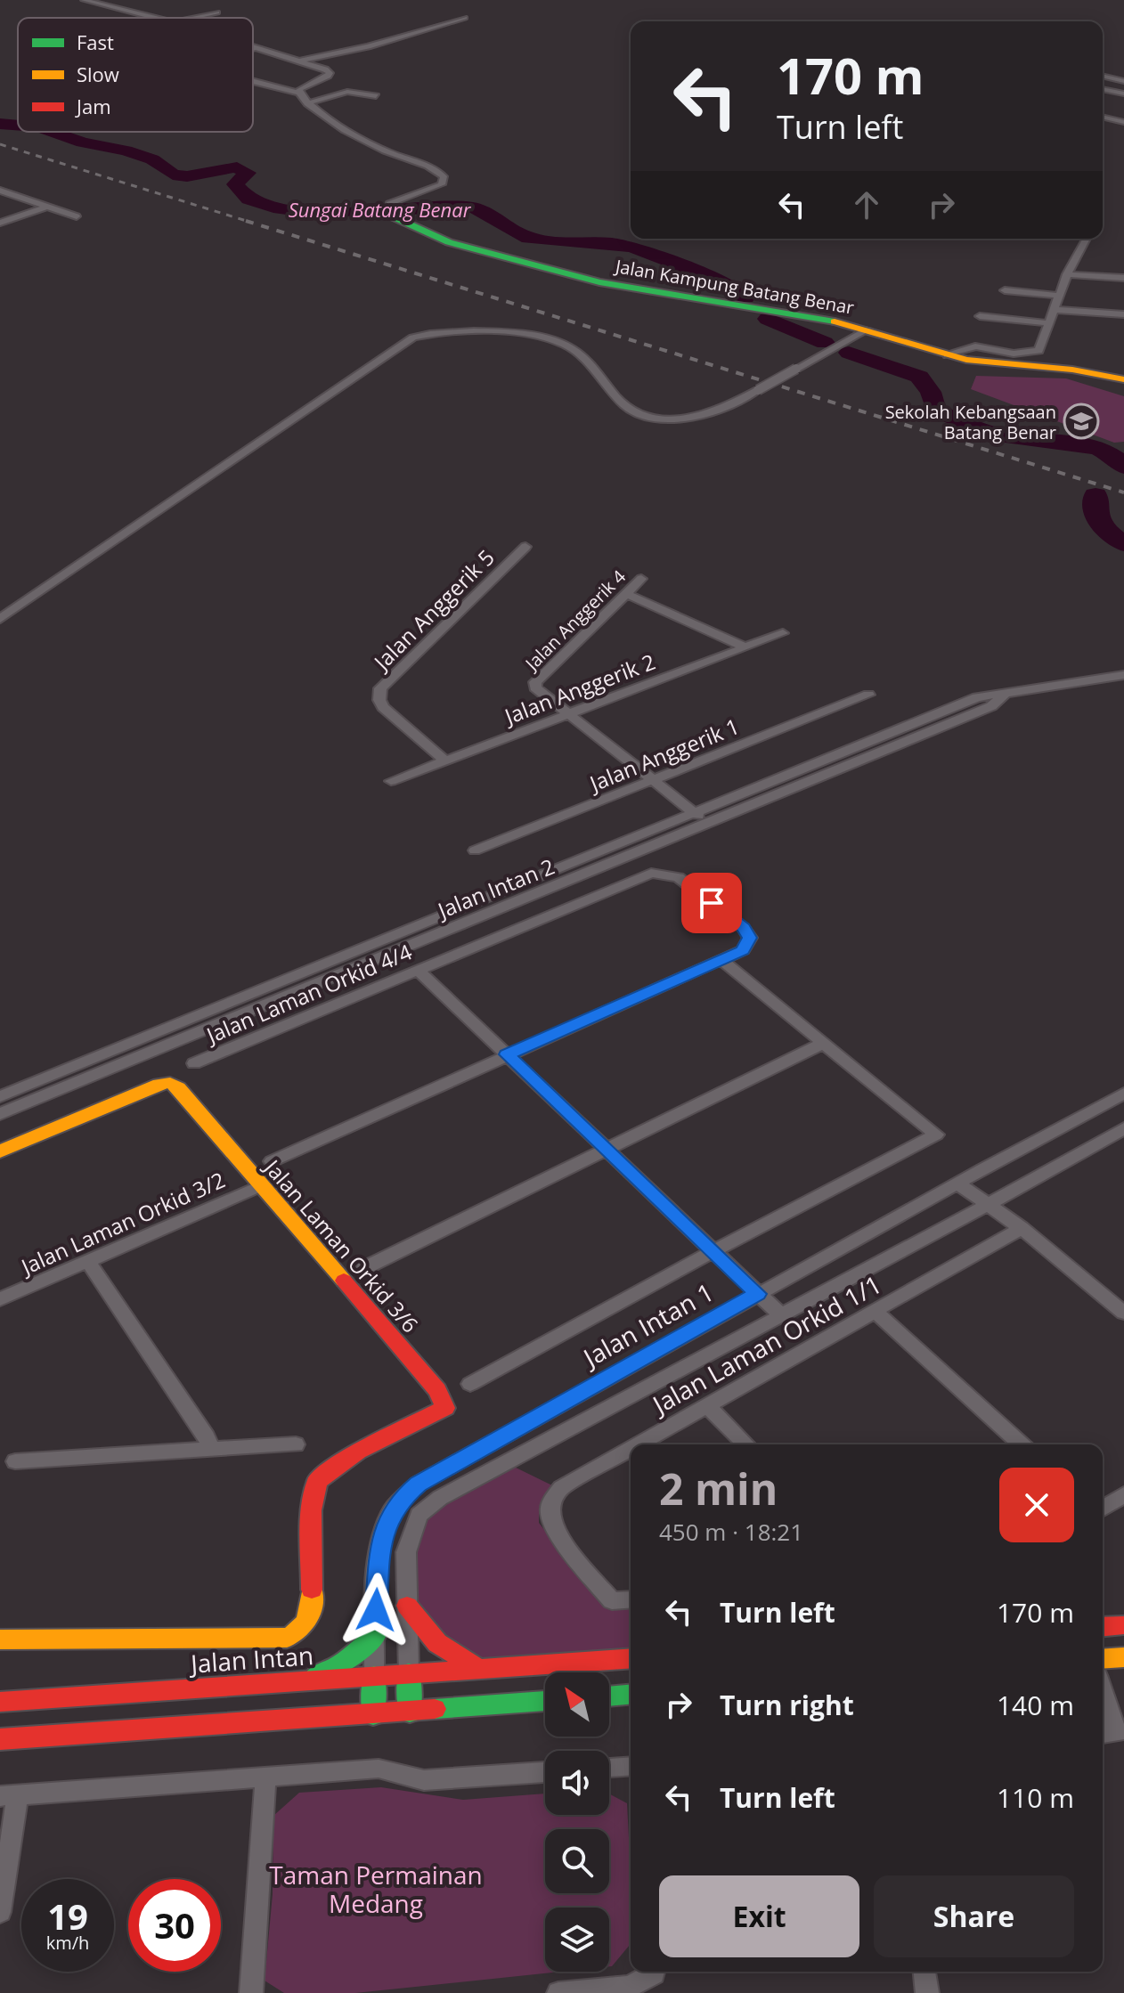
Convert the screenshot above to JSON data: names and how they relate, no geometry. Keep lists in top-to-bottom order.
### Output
{
  "streets": {
    "street": [
      "Jalan Kampung Batang Benar",
      "Jalan Anggerik 5",
      "Jalan Anggerik 4",
      "Jalan Anggerik 2",
      "Jalan Anggerik 1",
      "Jalan Intan 2",
      "Jalan Laman Orkid 4/4",
      "Jalan Laman Orkid 3/2",
      "Jalan Laman Orkid 3/6",
      "Jalan Intan 1",
      "Jalan Laman Orkid 1/1",
      "Jalan Intan"
    ]
  },
  "crossings": [
    ["Jalan Anggerik 5", "Jalan Anggerik 2"],
    ["Jalan Anggerik 4", "Jalan Anggerik 2"],
    ["Jalan Laman Orkid 3/2", "Jalan Laman Orkid 3/6"],
    ["Jalan Intan 1", "Jalan Intan"]
  ],
  "water": ["Sungai Batang Benar"],
  "parks": ["Taman Permainan Medang"],
  "places": {
    "school or university": ["Sekolah Kebangsaan Batang Benar"]
  },
  "legend": ["Fast", "Slow", "Jam"],
  "north": "top left",
  "page": {
    "turn": ["170 m", "Turn left"],
    "heading": ["2 min", "450 m · 18:21"],
    "list": [
      {
        "name": "Turn left",
        "value": "170 m"
      },
      {
        "name": "Turn right",
        "value": "140 m"
      },
      {
        "name": "Turn left",
        "value": "110 m"
      }
    ],
    "buttons": ["Exit", "Share"],
    "speed": "19 km/h",
    "limit": "30"
  }
}
